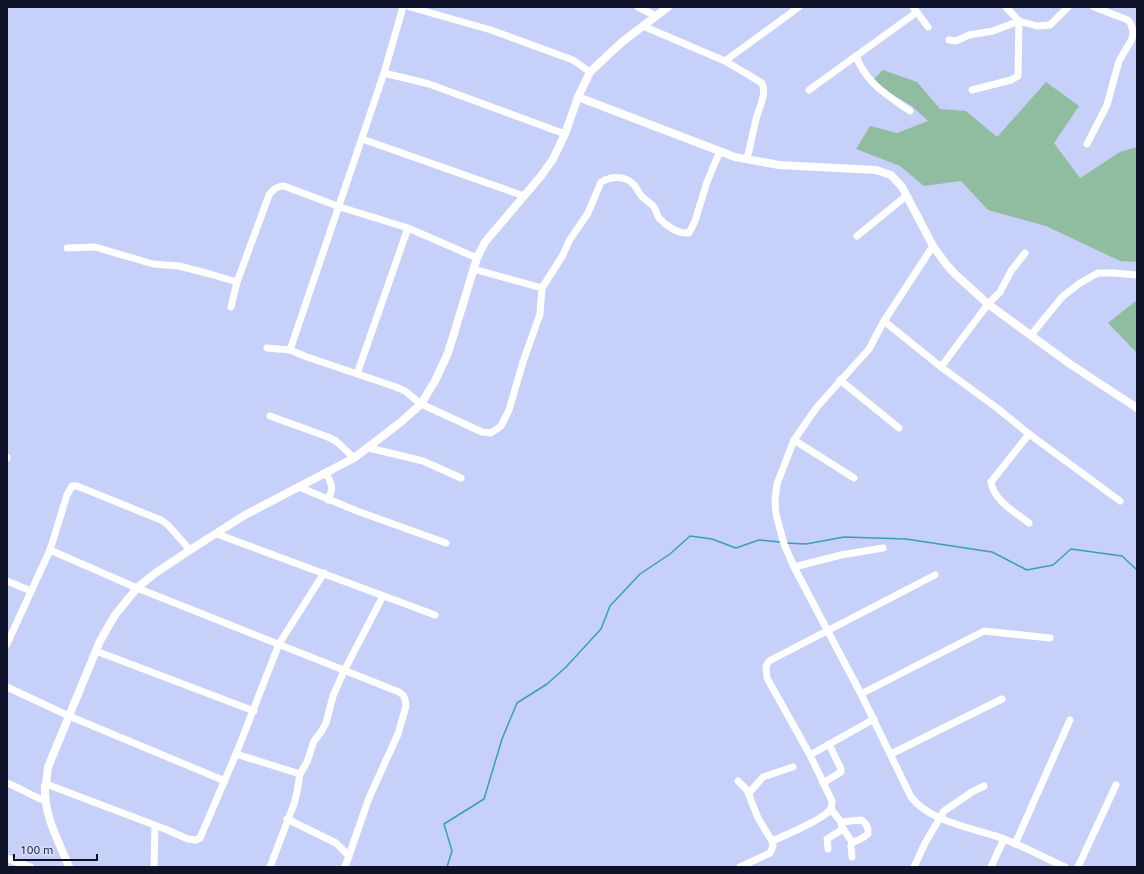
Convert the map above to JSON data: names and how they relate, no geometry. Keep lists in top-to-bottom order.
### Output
{
  "scale_bar": "100 m"
}
